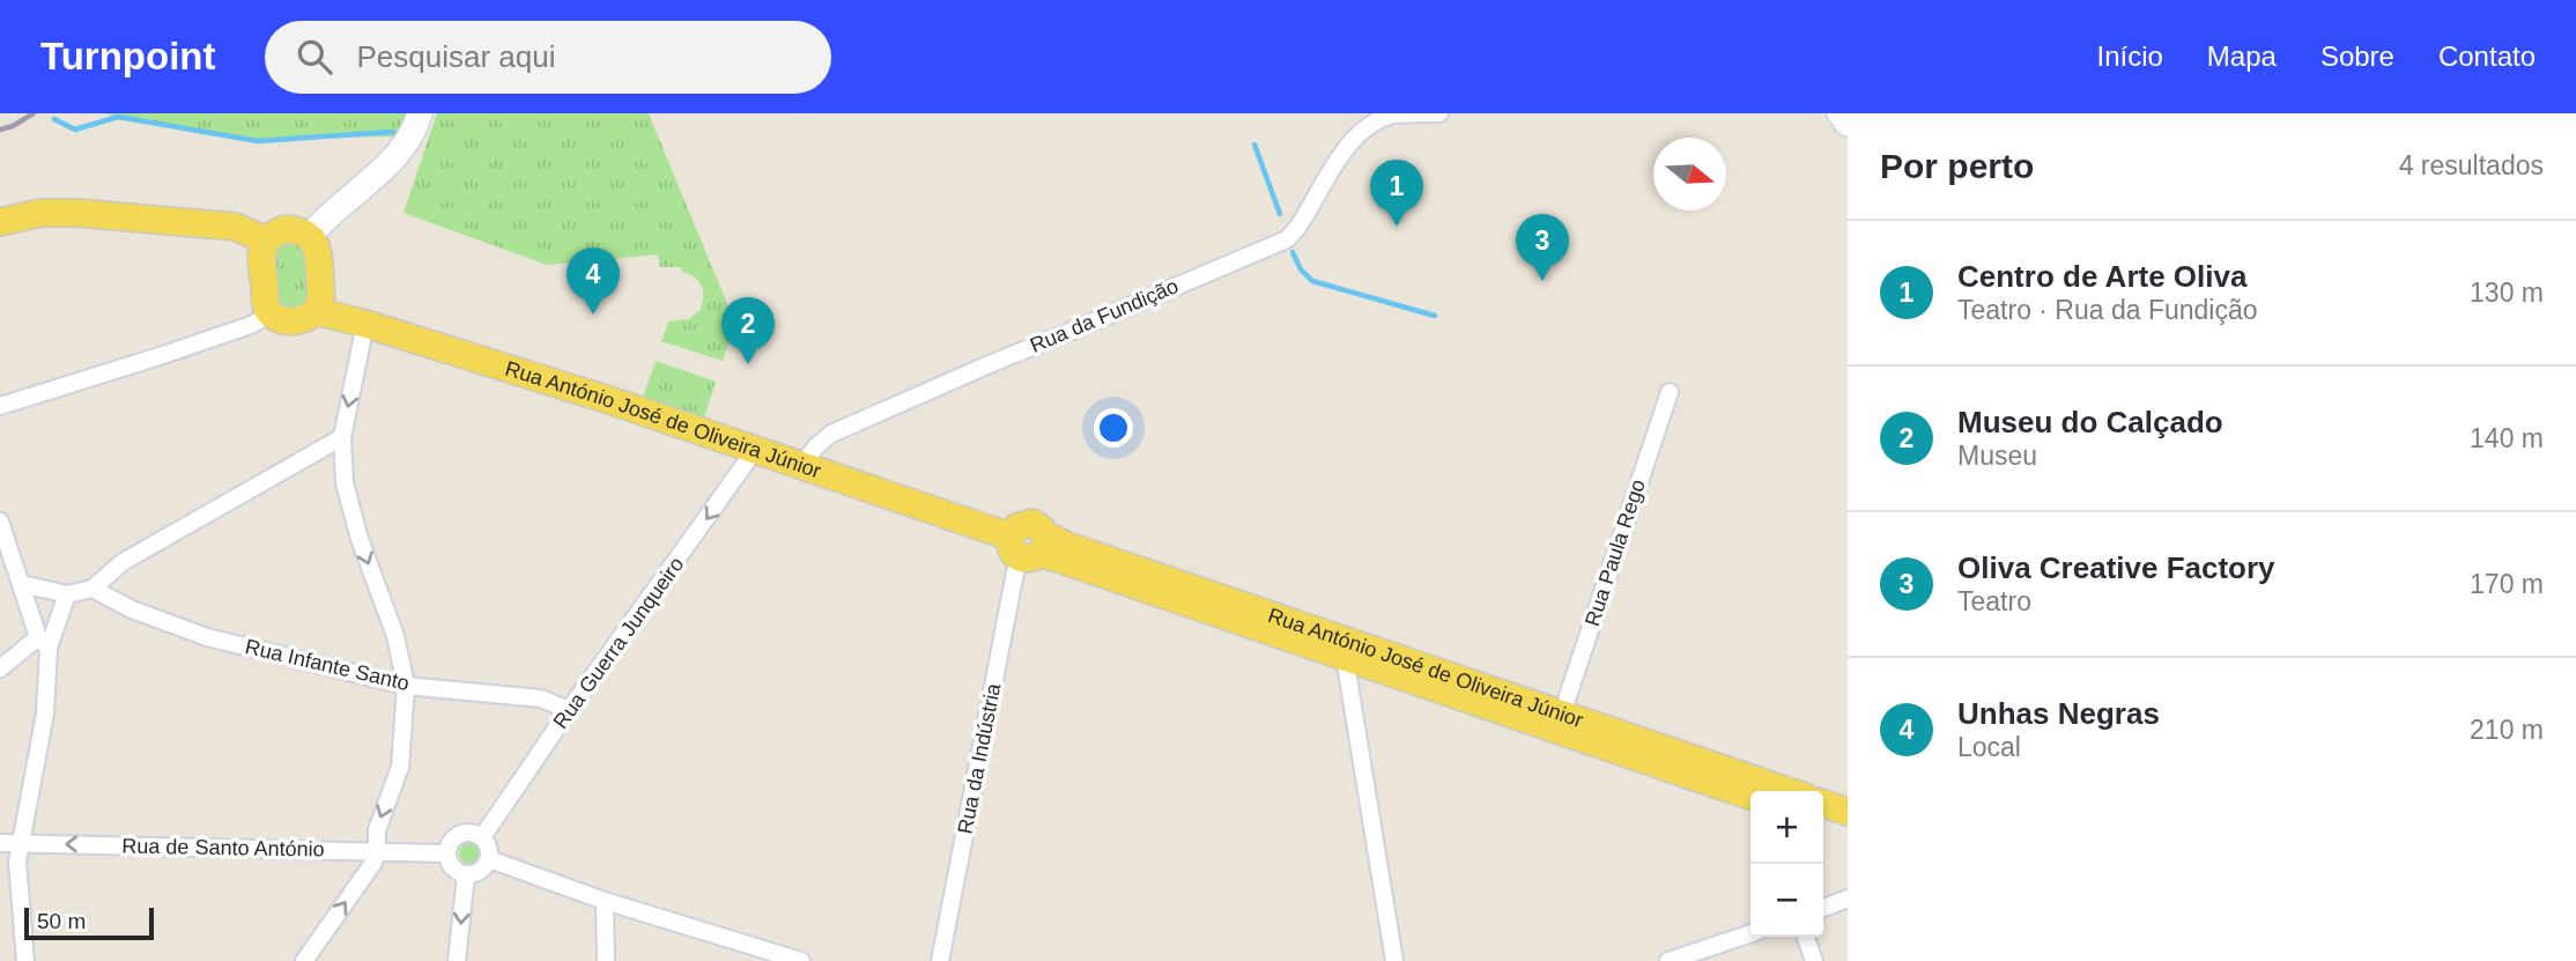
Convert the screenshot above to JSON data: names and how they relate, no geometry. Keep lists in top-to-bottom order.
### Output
{
  "streets": {
    "main road": ["Rua António José de Oliveira Júnior"],
    "street": [
      "Rua da Fundição",
      "Rua Paula Rego",
      "Rua Guerra Junqueiro",
      "Rua Infante Santo",
      "Rua da Indústria",
      "Rua de Santo António"
    ]
  },
  "crossings": [
    ["Rua da Fundição", "Rua António José de Oliveira Júnior"],
    ["Rua António José de Oliveira Júnior", "Rua Paula Rego"],
    ["Rua António José de Oliveira Júnior", "Rua Guerra Junqueiro"],
    ["Rua António José de Oliveira Júnior", "Rua da Indústria"],
    ["Rua Guerra Junqueiro", "Rua Infante Santo"],
    ["Rua Guerra Junqueiro", "Rua de Santo António"]
  ],
  "one_way": ["Rua Guerra Junqueiro", "Rua de Santo António"],
  "scale_bar": "50 m",
  "north": "right",
  "page": {
    "header": "Turnpoint",
    "search": "Pesquisar aqui",
    "nav": [
      "Início",
      "Mapa",
      "Sobre",
      "Contato"
    ],
    "heading": ["Por perto", "4 resultados"],
    "pins": [
      "1",
      "3",
      "4",
      "2"
    ],
    "list": [
      {
        "mark": "1",
        "name": "Centro de Arte Oliva",
        "note": "Teatro · Rua da Fundição",
        "value": "130 m"
      },
      {
        "mark": "2",
        "name": "Museu do Calçado",
        "note": "Museu",
        "value": "140 m"
      },
      {
        "mark": "3",
        "name": "Oliva Creative Factory",
        "note": "Teatro",
        "value": "170 m"
      },
      {
        "mark": "4",
        "name": "Unhas Negras",
        "note": "Local",
        "value": "210 m"
      }
    ],
    "map_buttons": ["+", "−"],
    "scale": "50 m"
  }
}
